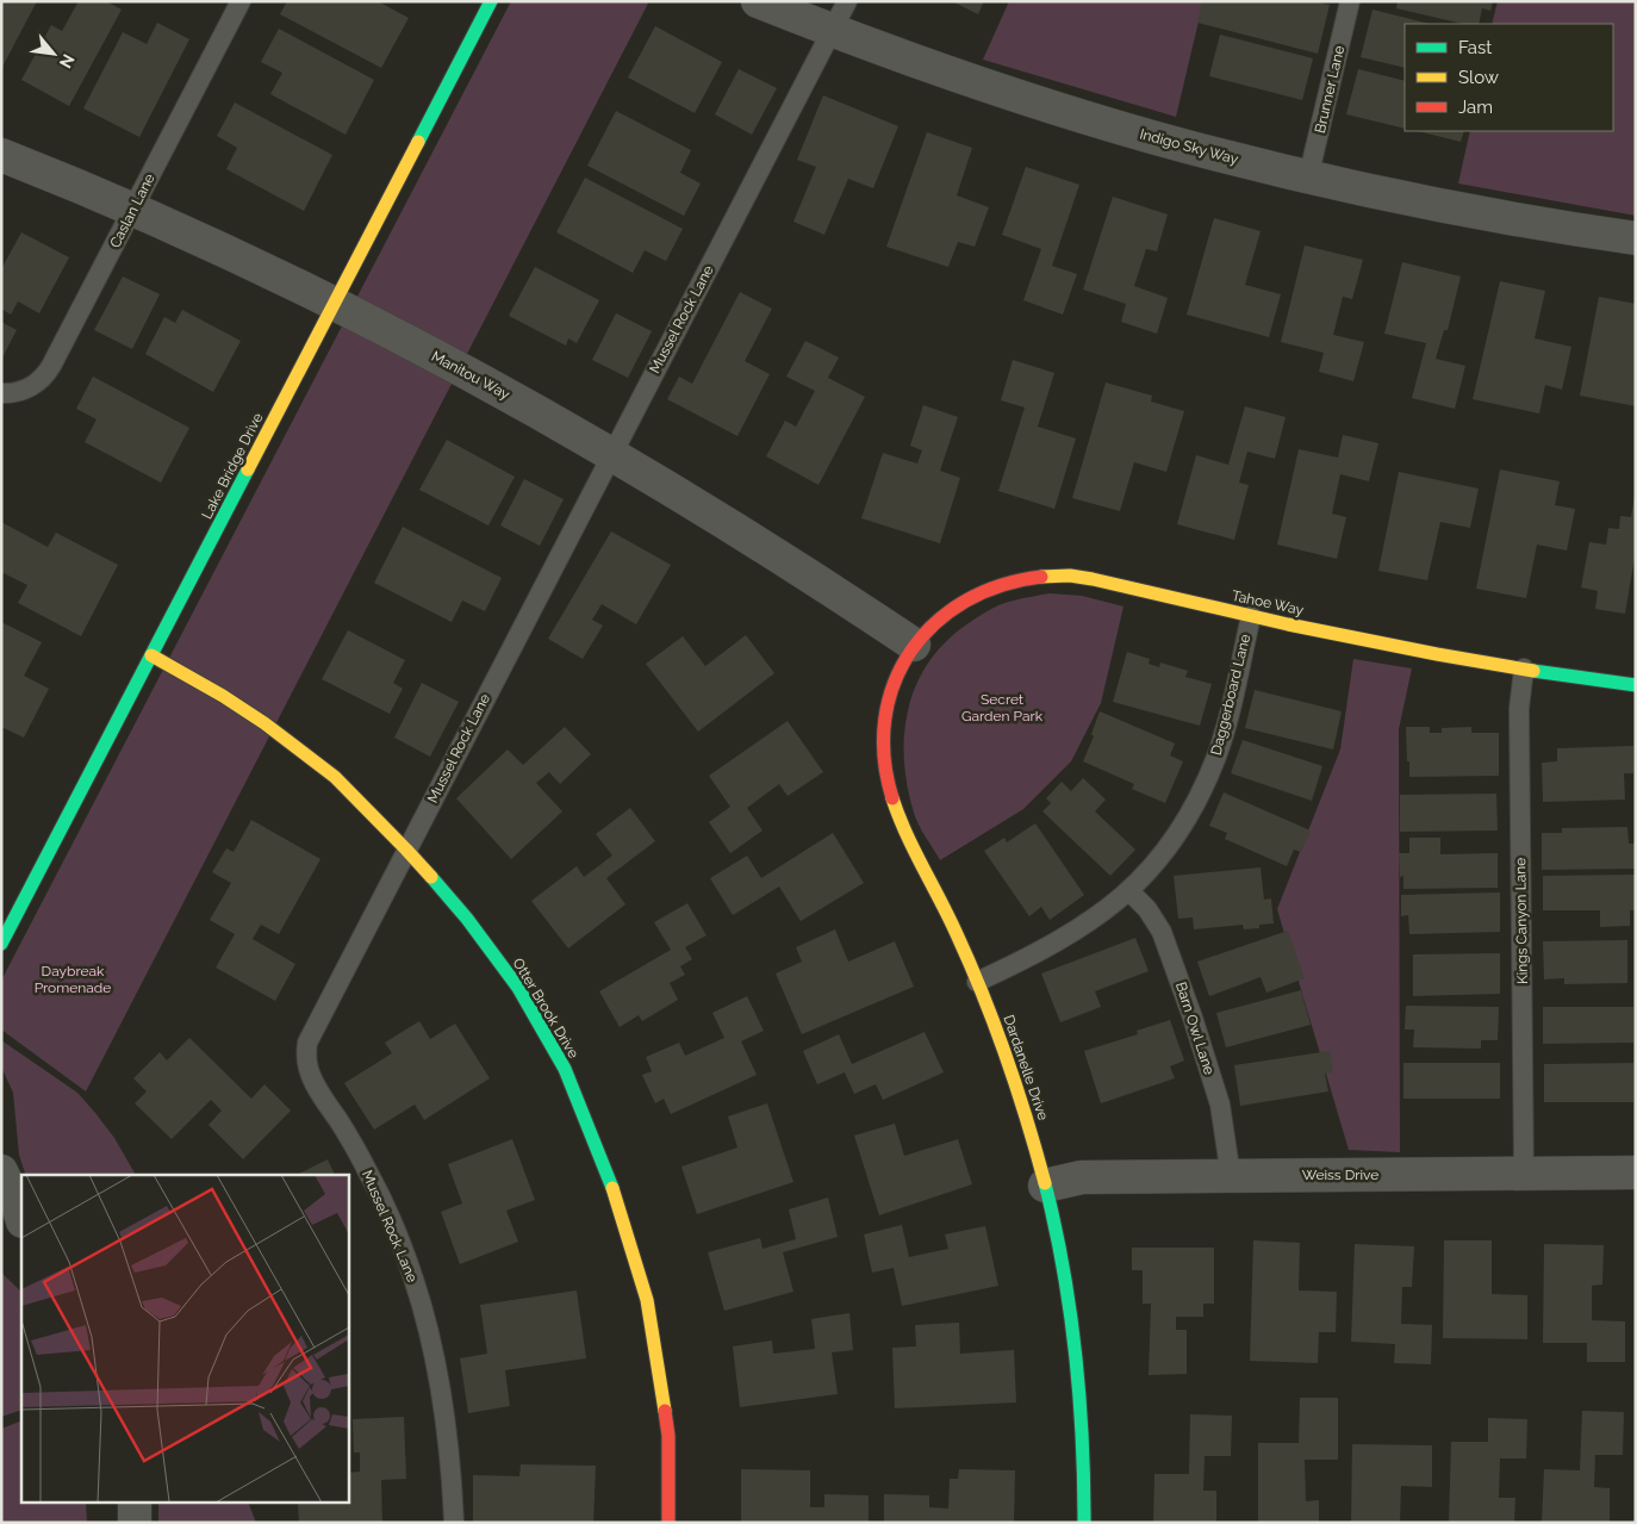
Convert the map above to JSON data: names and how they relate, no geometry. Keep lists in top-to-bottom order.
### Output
{
  "streets": {
    "street": [
      "Indigo Sky Way",
      "Manitou Way",
      "Lake Bridge Drive",
      "Tahoe Way",
      "Otter Brook Drive",
      "Dardanelle Drive",
      "Weiss Drive"
    ],
    "lane": [
      "Brunner Lane",
      "Caslan Lane",
      "Mussel Rock Lane",
      "Daggerboard Lane",
      "Kings Canyon Lane",
      "Barn Owl Lane"
    ]
  },
  "crossings": [
    ["Brunner Lane", "Indigo Sky Way"],
    ["Indigo Sky Way", "Mussel Rock Lane"],
    ["Caslan Lane", "Manitou Way"],
    ["Mussel Rock Lane", "Manitou Way"],
    ["Mussel Rock Lane", "Otter Brook Drive"],
    ["Manitou Way", "Lake Bridge Drive"],
    ["Manitou Way", "Tahoe Way"],
    ["Manitou Way", "Dardanelle Drive"],
    ["Lake Bridge Drive", "Otter Brook Drive"],
    ["Tahoe Way", "Daggerboard Lane"],
    ["Tahoe Way", "Kings Canyon Lane"],
    ["Tahoe Way", "Dardanelle Drive"],
    ["Daggerboard Lane", "Barn Owl Lane"],
    ["Daggerboard Lane", "Dardanelle Drive"],
    ["Kings Canyon Lane", "Weiss Drive"],
    ["Barn Owl Lane", "Weiss Drive"],
    ["Dardanelle Drive", "Weiss Drive"]
  ],
  "parks": ["Secret Garden Park", "Daybreak Promenade"],
  "legend": ["Fast", "Slow", "Jam"],
  "north": "bottom right"
}
